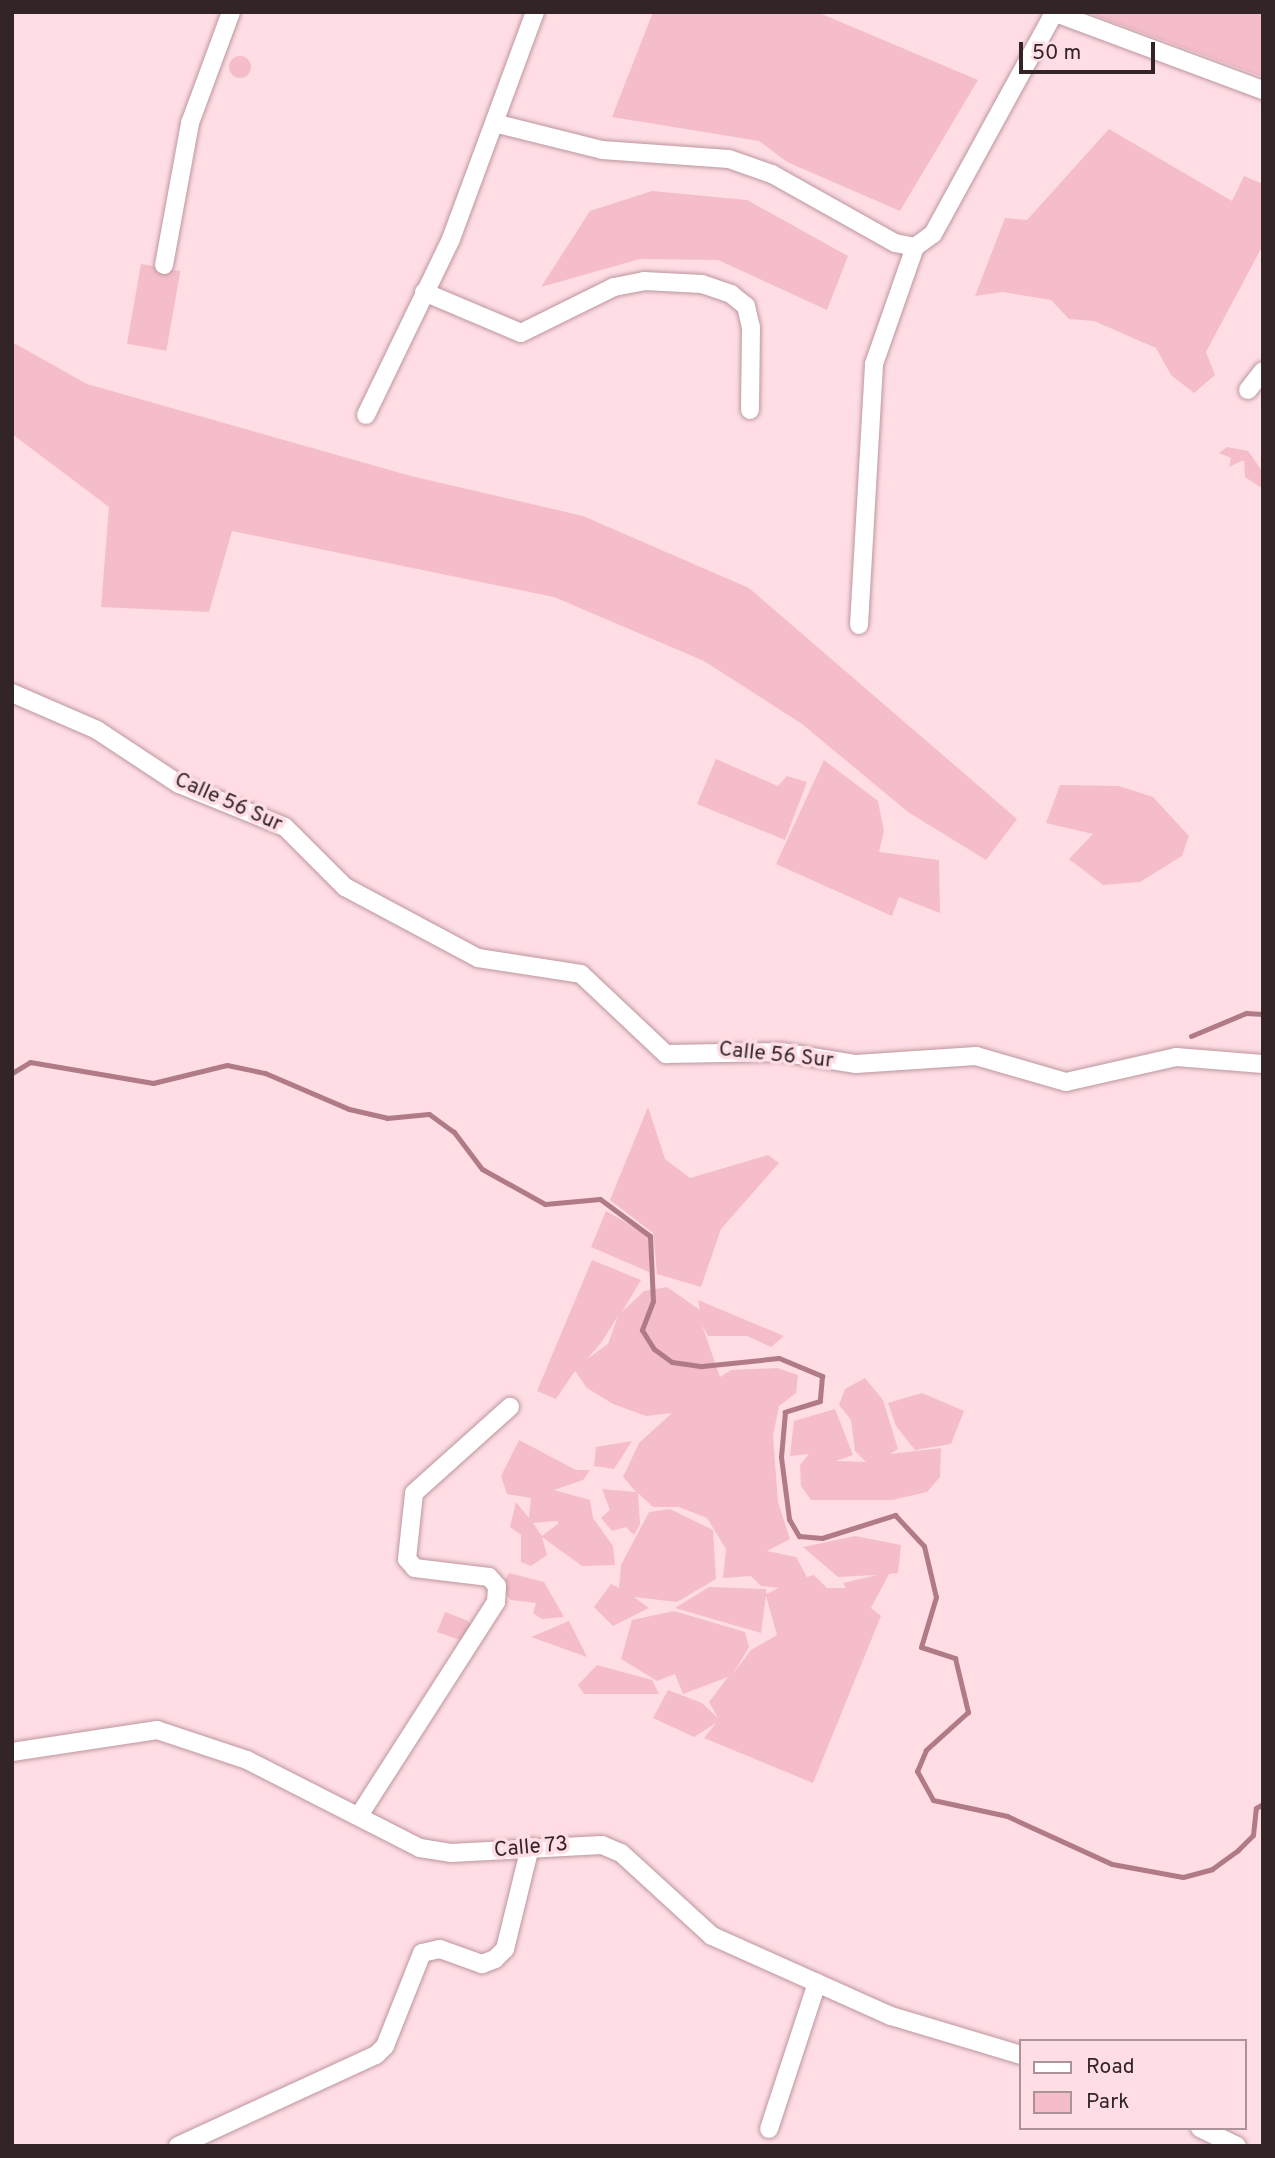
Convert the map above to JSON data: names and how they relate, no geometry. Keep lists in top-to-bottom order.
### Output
{
  "streets": {
    "street": ["Calle 56 Sur", "Calle 73"]
  },
  "legend": ["Road", "Park"],
  "scale_bar": "50 m"
}
